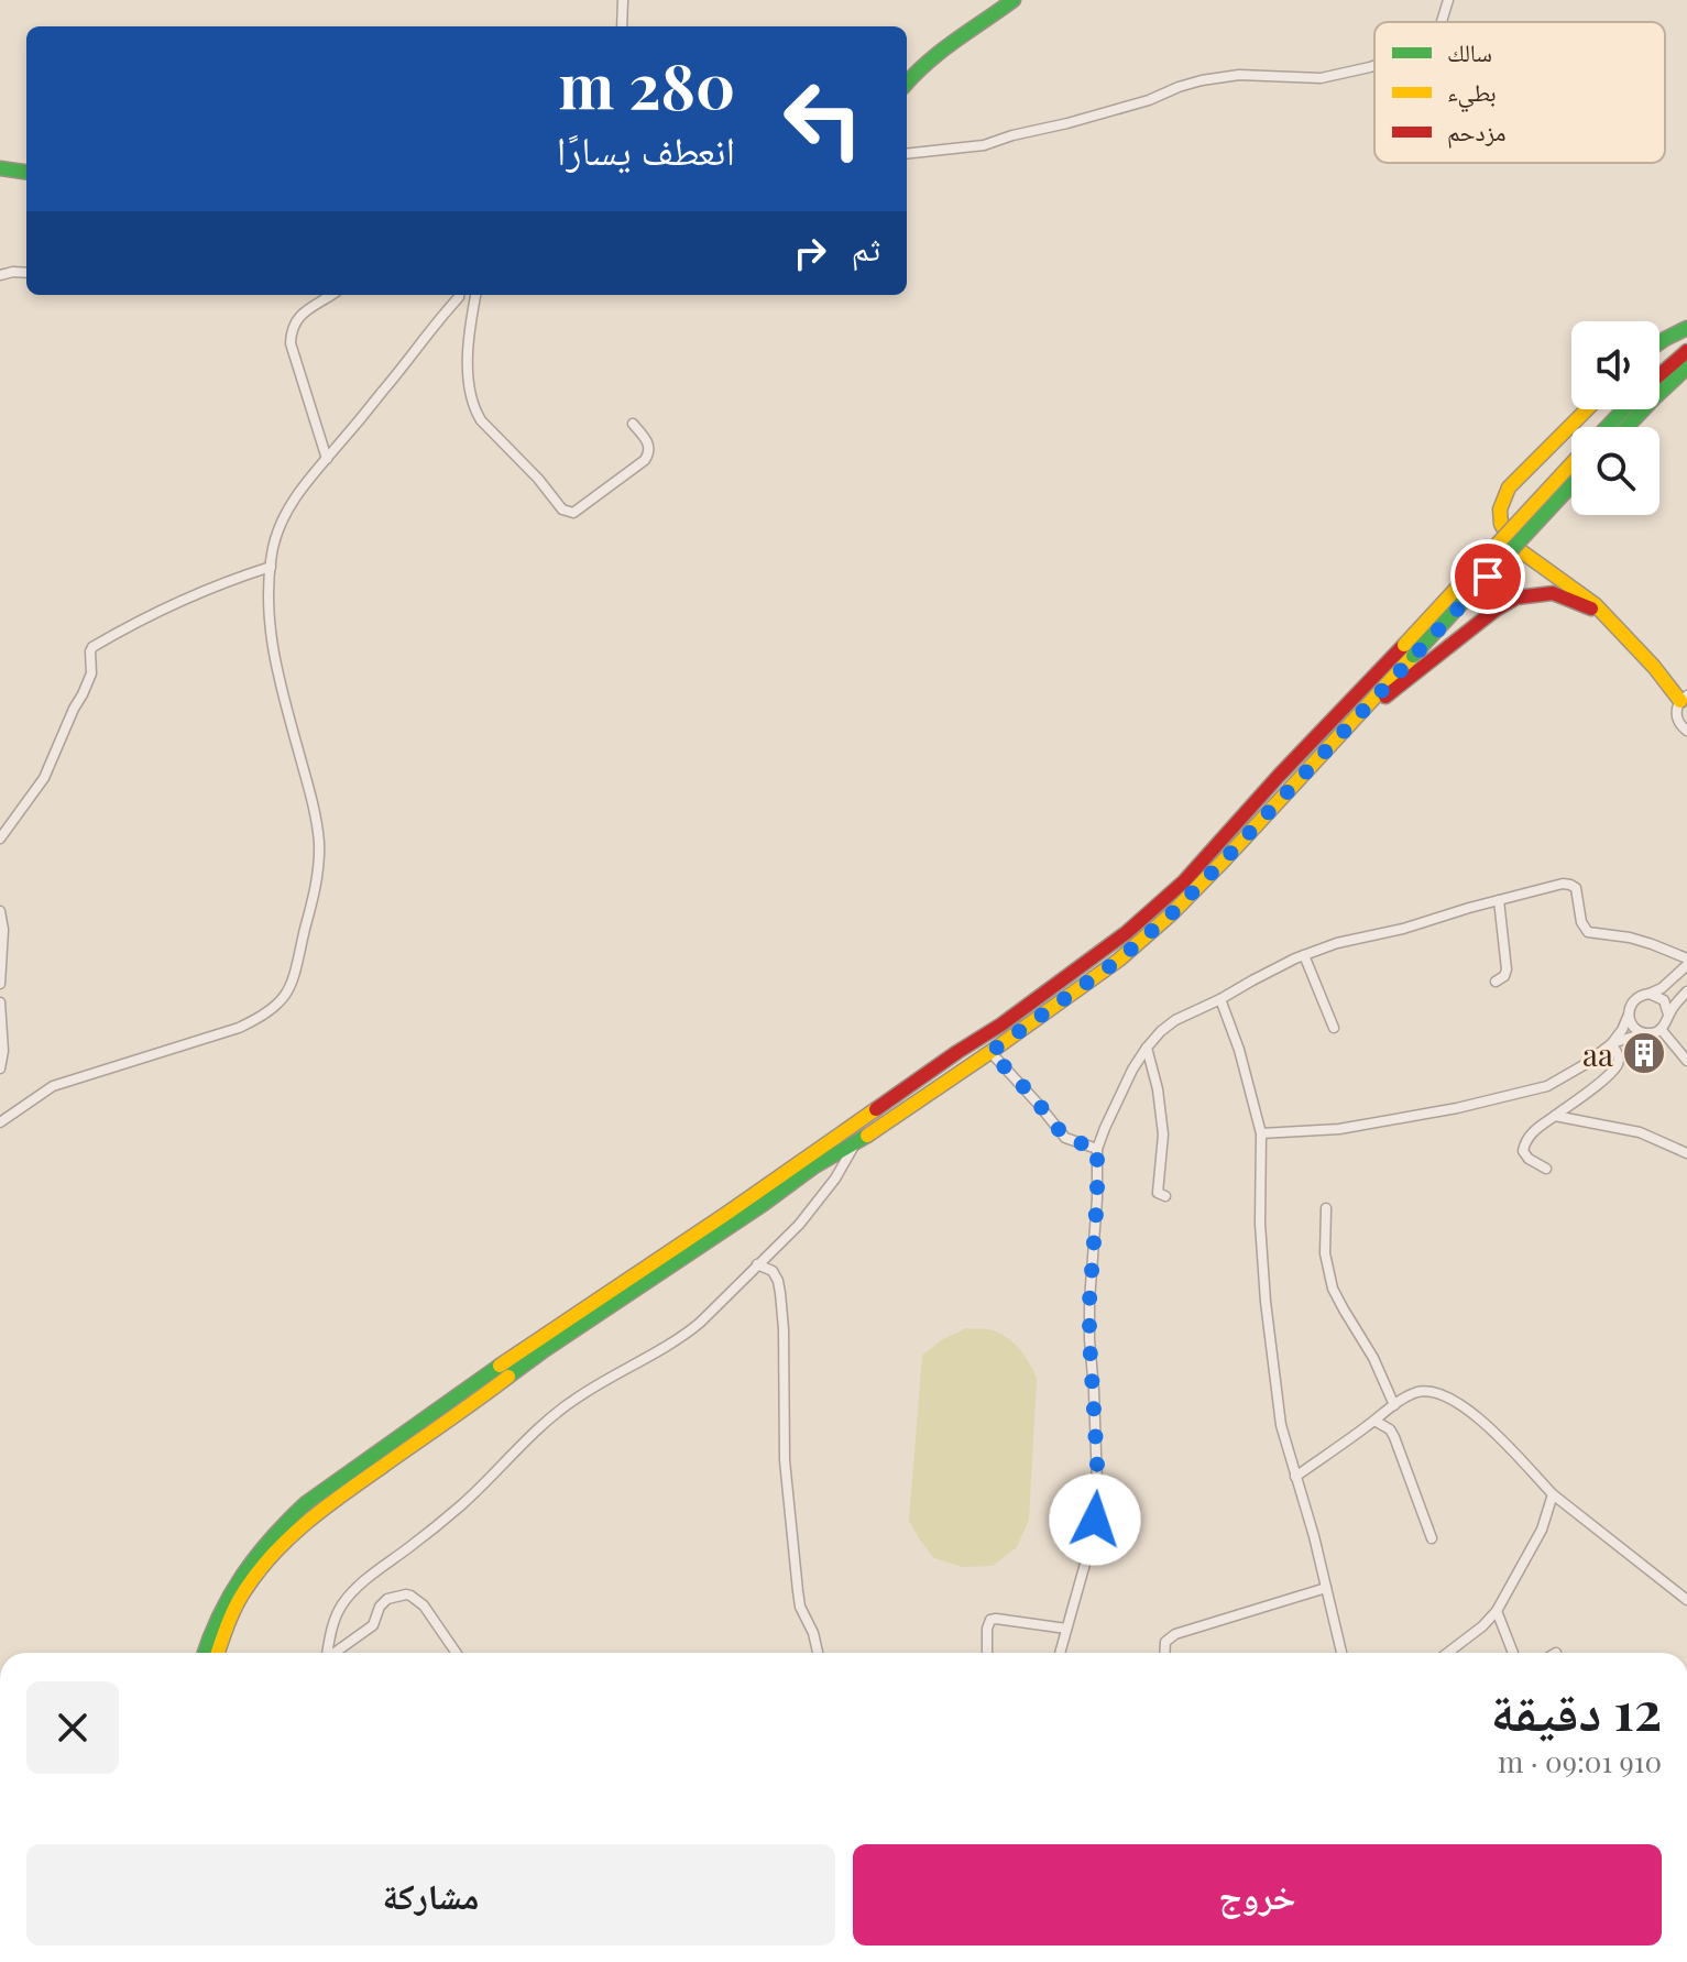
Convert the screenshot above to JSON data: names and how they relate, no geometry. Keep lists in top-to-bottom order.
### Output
{
  "places": {
    "building": ["aa"]
  },
  "legend": ["سالك", "بطيء", "مزدحم"],
  "page": {
    "turn": ["280 m", "انعطف يسارًا"],
    "then": "ثم",
    "heading": ["12 دقيقة", "910 m · 09:01"],
    "buttons": ["خروج", "مشاركة"]
  }
}
